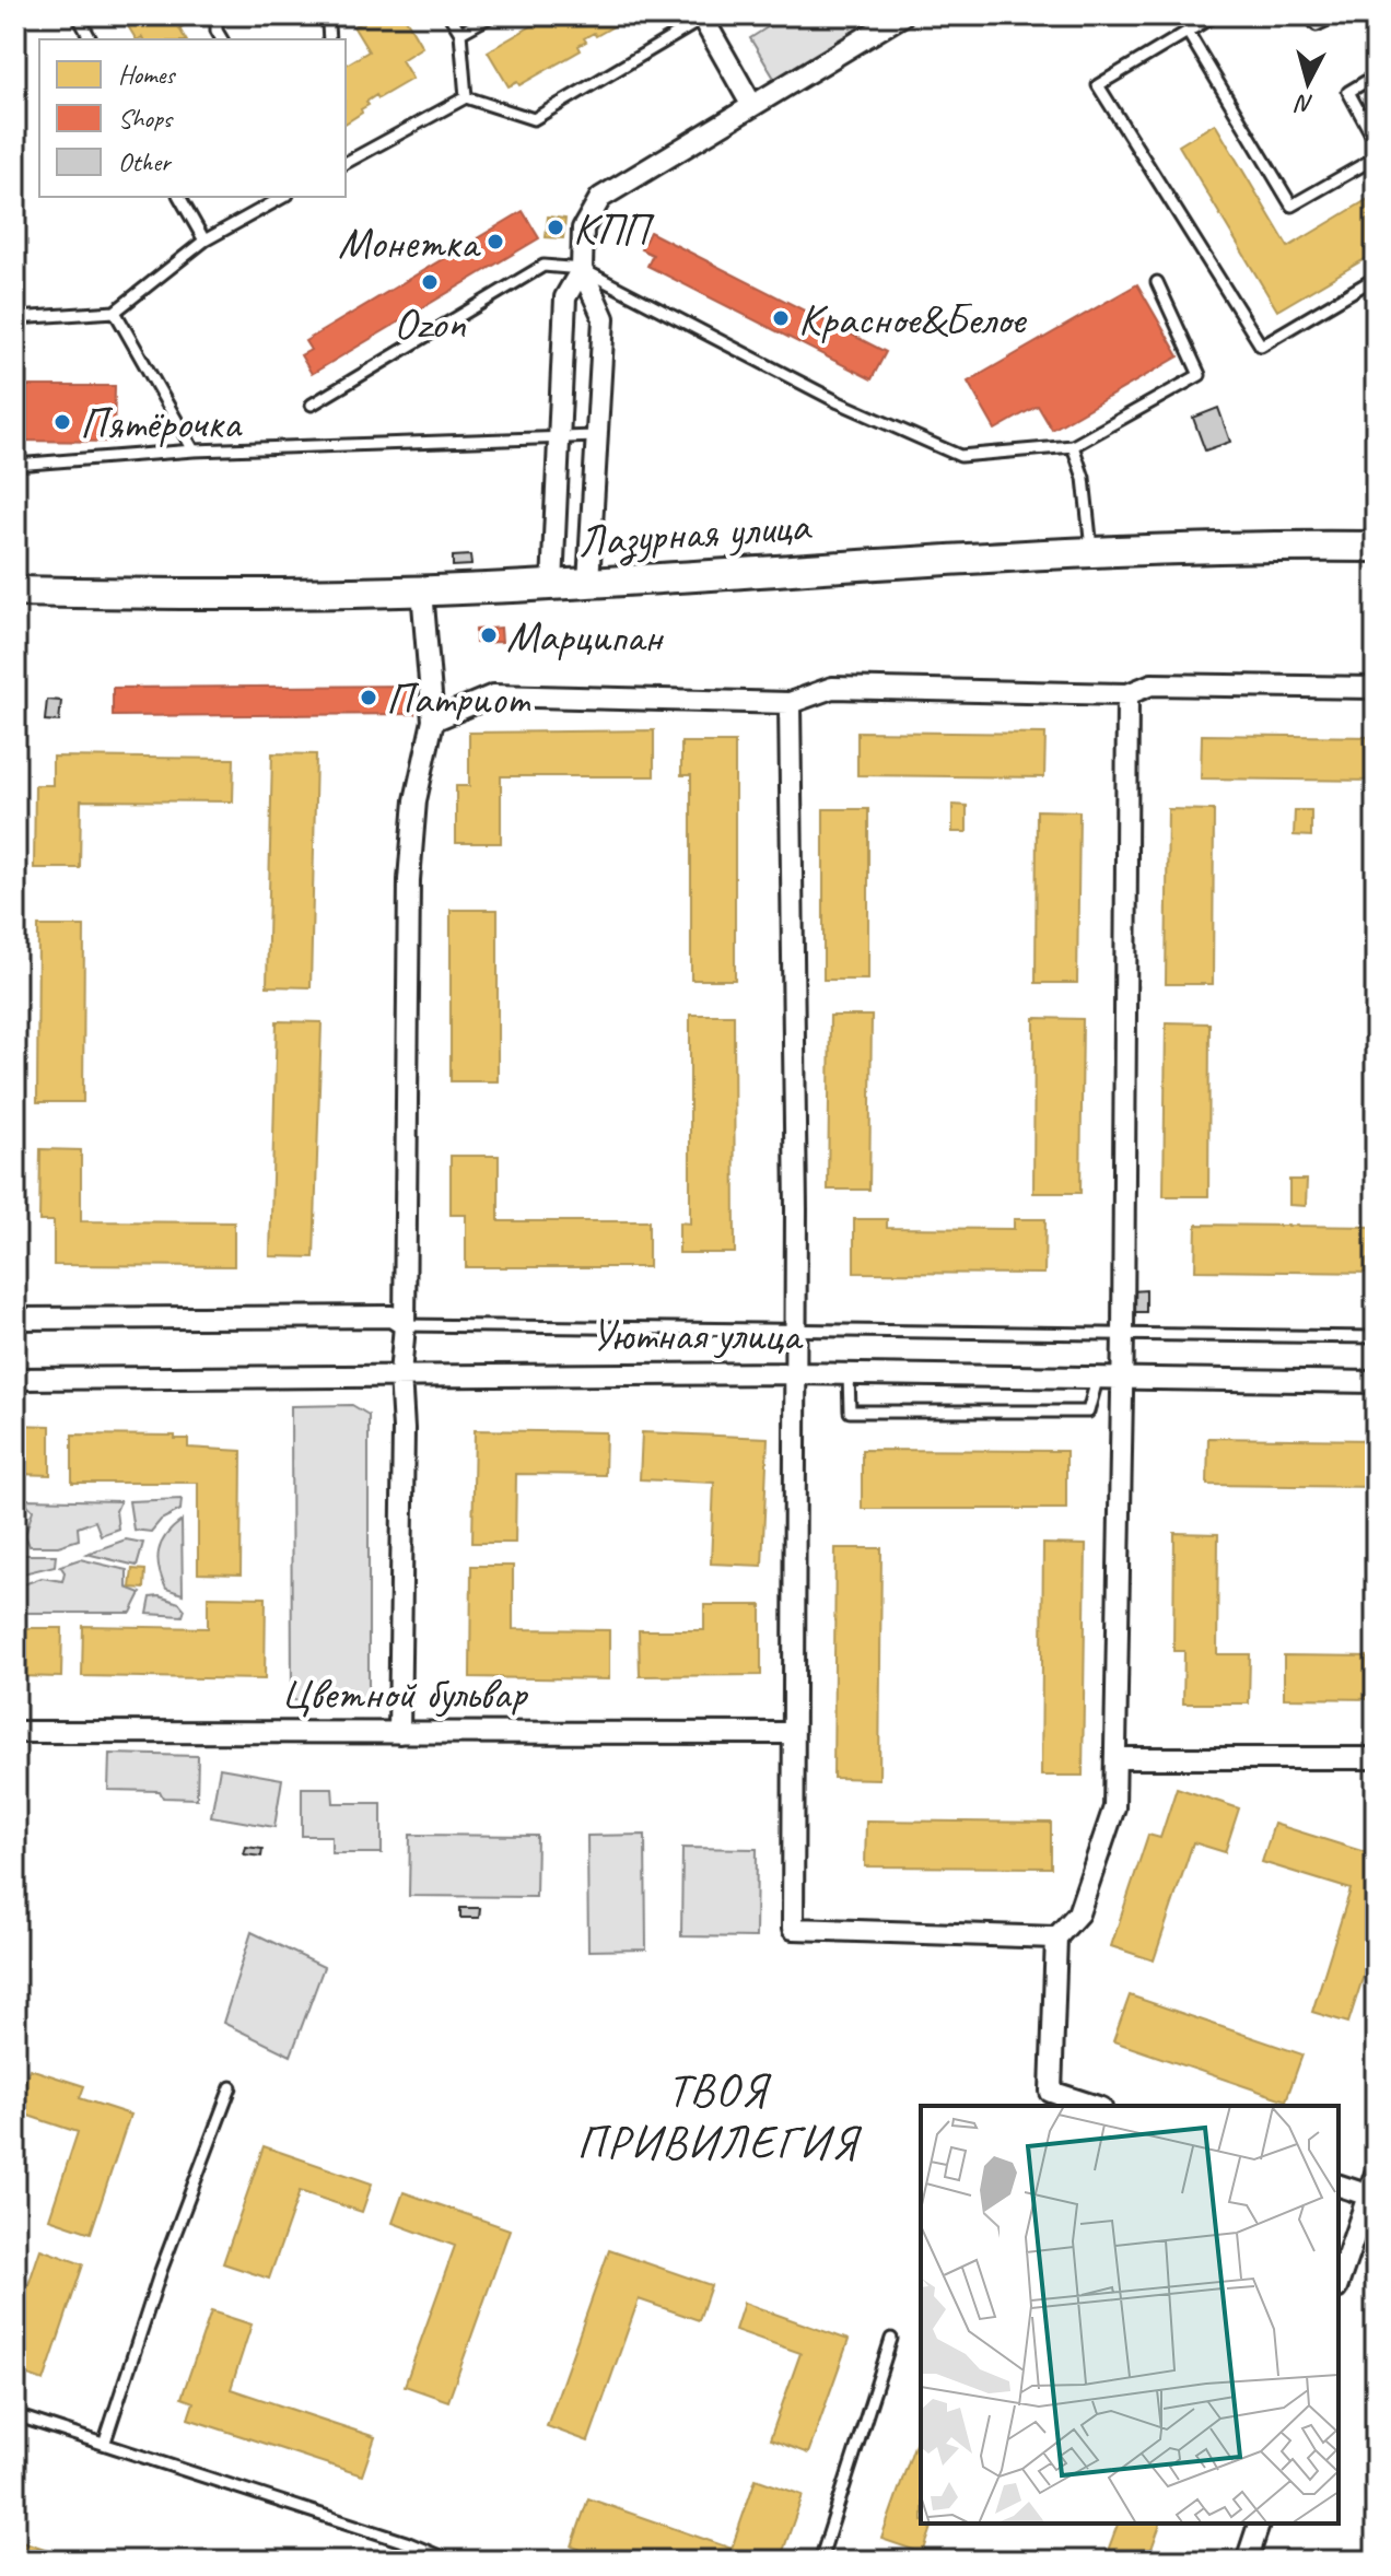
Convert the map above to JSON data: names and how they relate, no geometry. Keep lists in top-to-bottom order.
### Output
{
  "streets": {
    "street": ["Лазурная улица", "Уютная улица", "Цветной бульвар"]
  },
  "districts": ["ТВОЯ ПРИВИЛЕГИЯ"],
  "places": [
    "КПП",
    "Монетка",
    "Ozon",
    "Красное&Белое",
    "Пятёрочка",
    "Марципан",
    "Патриот"
  ],
  "legend": ["Homes", "Shops", "Other"],
  "north": "bottom"
}
